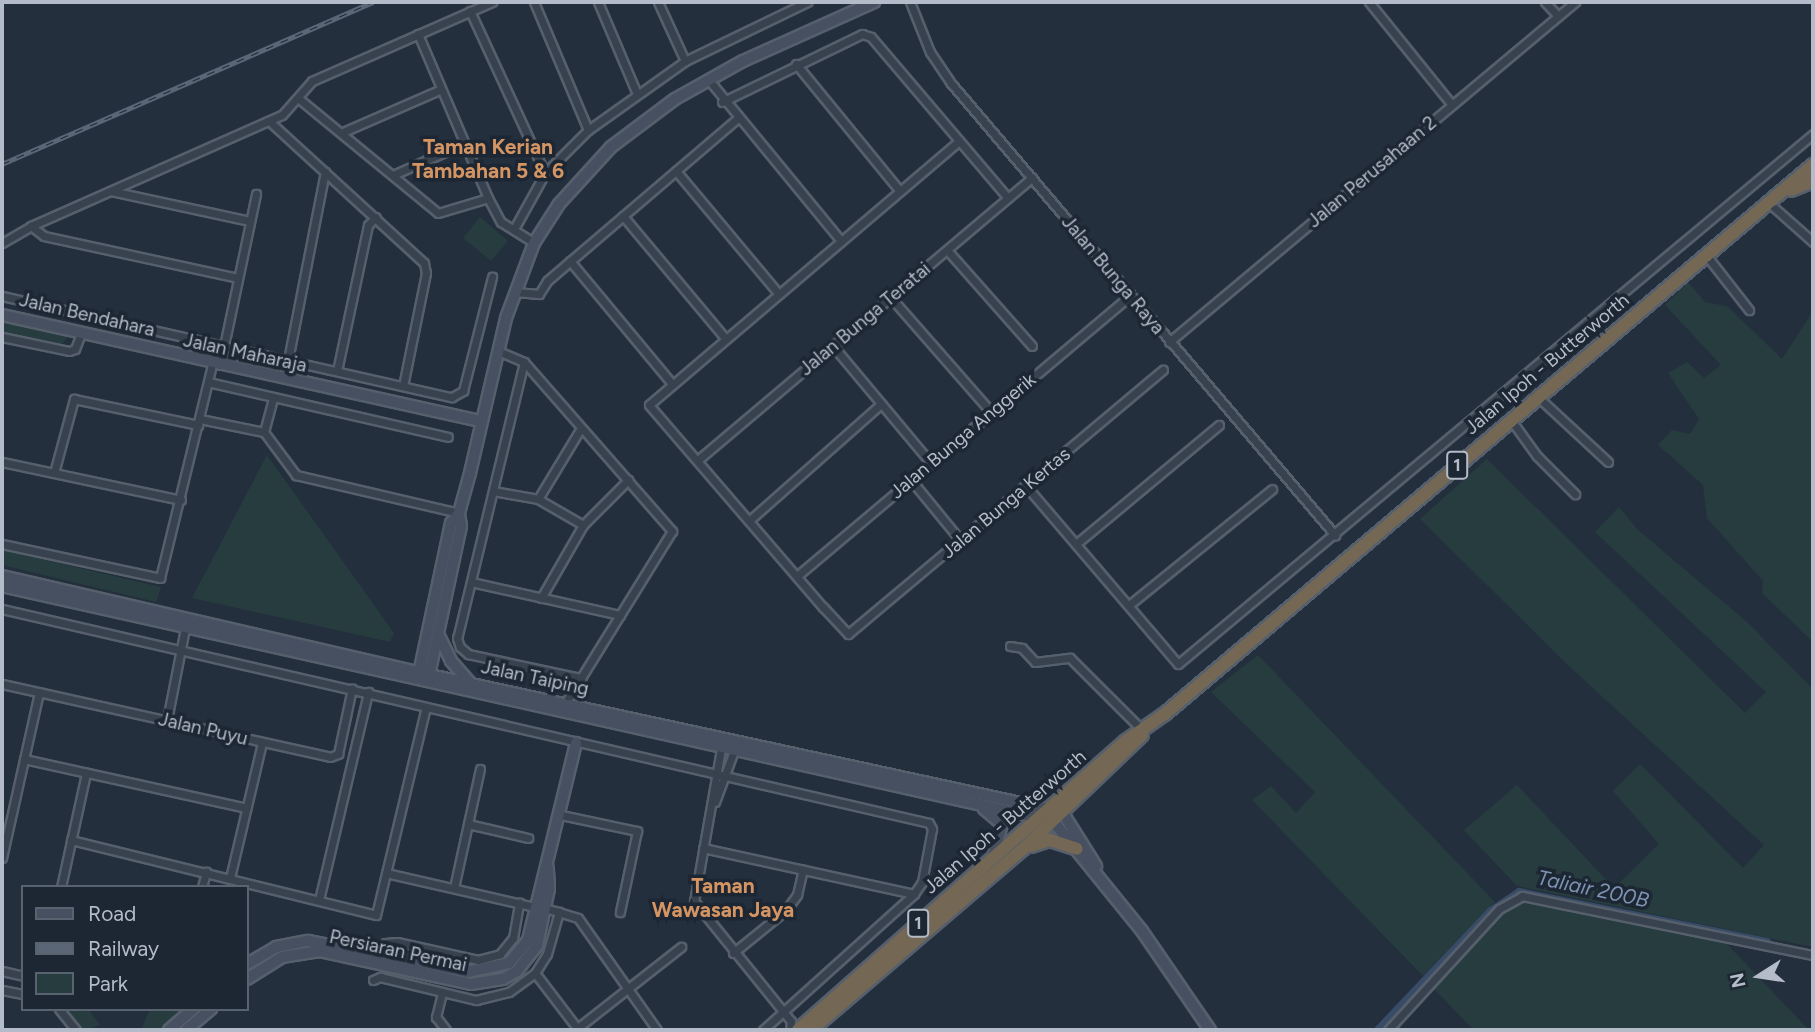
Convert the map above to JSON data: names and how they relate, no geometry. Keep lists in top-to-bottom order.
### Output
{
  "streets": {
    "highway": ["Jalan Ipoh - Butterworth", "1"],
    "main road": ["Jalan Maharaja", "Jalan Taiping", "Persiaran Permai"],
    "street": [
      "Jalan Perusahaan 2",
      "Jalan Bunga Raya",
      "Jalan Bendahara",
      "Jalan Bunga Teratai",
      "Jalan Bunga Anggerik",
      "Jalan Bunga Kertas",
      "Jalan Puyu"
    ]
  },
  "crossings": [
    ["Jalan Perusahaan 2", "Jalan Bunga Raya"],
    ["Jalan Bunga Raya", "Jalan Bunga Teratai"],
    ["Jalan Bunga Raya", "Jalan Bunga Anggerik"],
    ["Jalan Ipoh - Butterworth", "Jalan Taiping"],
    ["Jalan Bunga Anggerik", "Jalan Bunga Kertas"]
  ],
  "districts": ["Taman Kerian Tambahan 5 & 6", "Taman Wawasan Jaya"],
  "water": ["Taliair 200B"],
  "legend": ["Road", "Railway", "Park"],
  "north": "left"
}
